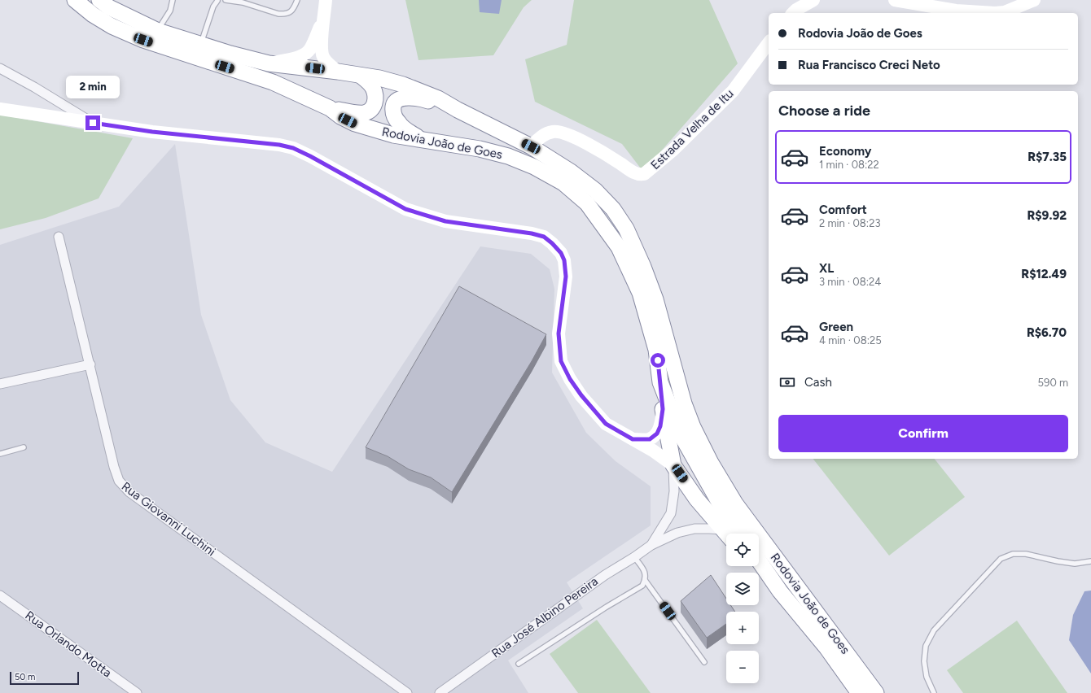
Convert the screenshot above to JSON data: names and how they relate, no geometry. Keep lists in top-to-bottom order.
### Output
{
  "streets": {
    "highway": ["Rodovia João de Goes"],
    "main road": ["Estrada Velha de Itu"],
    "street": ["Rua Giovanni Luchini", "Rua José Albino Pereira", "Rua Orlando Motta"]
  },
  "crossings": [
    ["Estrada Velha de Itu", "Rodovia João de Goes"]
  ],
  "scale_bar": "50 m",
  "page": {
    "banner": ["Rodovia João de Goes", "Rua Francisco Creci Neto"],
    "bubble": "2 min",
    "heading": "Choose a ride",
    "list": [
      {
        "name": "Economy",
        "note": "1 min · 08:22",
        "value": "R$7.35"
      },
      {
        "name": "Comfort",
        "note": "2 min · 08:23",
        "value": "R$9.92"
      },
      {
        "name": "XL",
        "note": "3 min · 08:24",
        "value": "R$12.49"
      },
      {
        "name": "Green",
        "note": "4 min · 08:25",
        "value": "R$6.70"
      }
    ],
    "pay": ["Cash", "590 m"],
    "buttons": "Confirm",
    "map_buttons": ["+", "−"],
    "scale": "50 m"
  }
}
